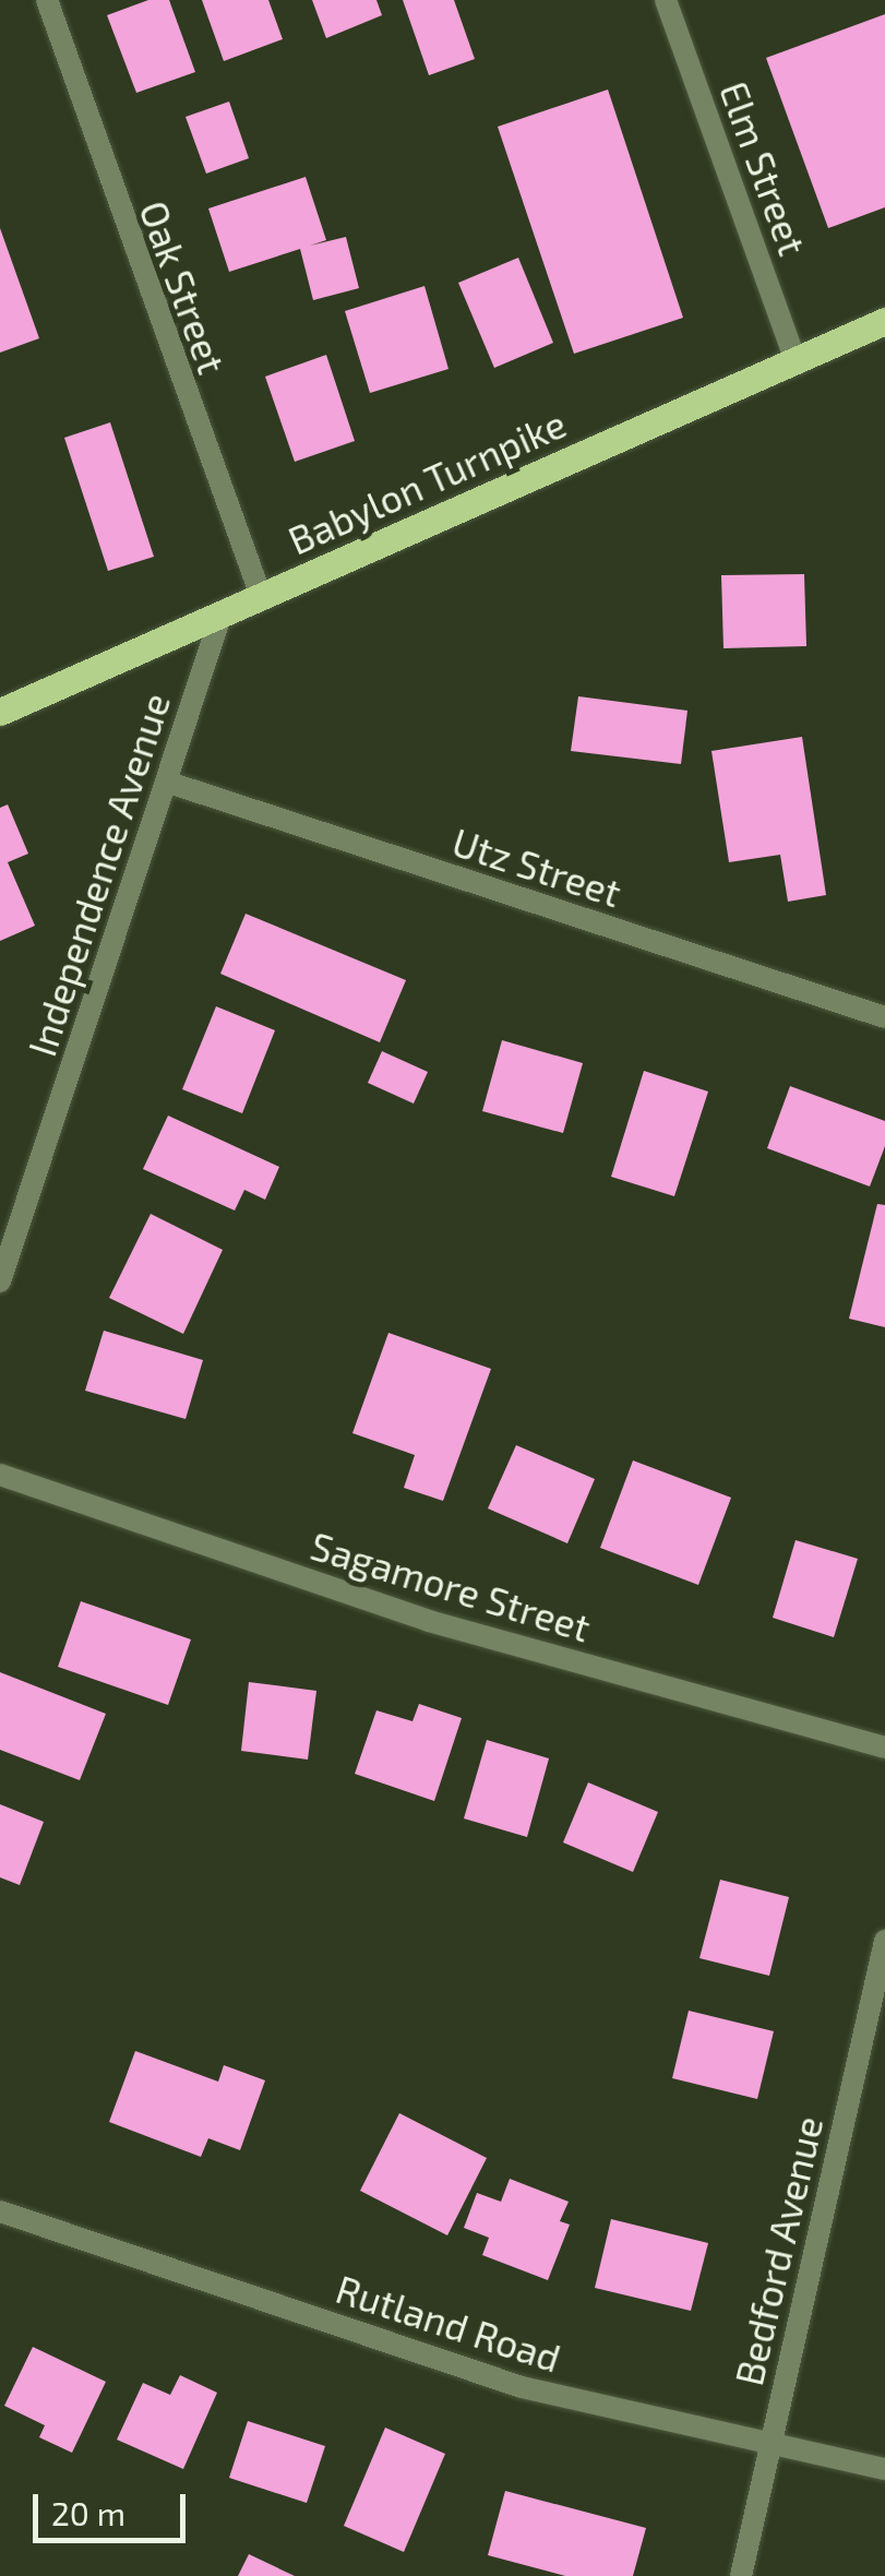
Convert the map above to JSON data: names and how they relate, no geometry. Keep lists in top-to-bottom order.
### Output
{
  "streets": {
    "main road": ["Babylon Turnpike"],
    "street": [
      "Elm Street",
      "Oak Street",
      "Utz Street",
      "Independence Avenue",
      "Sagamore Street",
      "Bedford Avenue",
      "Rutland Road"
    ]
  },
  "crossings": [
    ["Elm Street", "Babylon Turnpike"],
    ["Oak Street", "Babylon Turnpike"],
    ["Babylon Turnpike", "Independence Avenue"],
    ["Utz Street", "Independence Avenue"],
    ["Bedford Avenue", "Rutland Road"]
  ],
  "scale_bar": "20 m"
}
